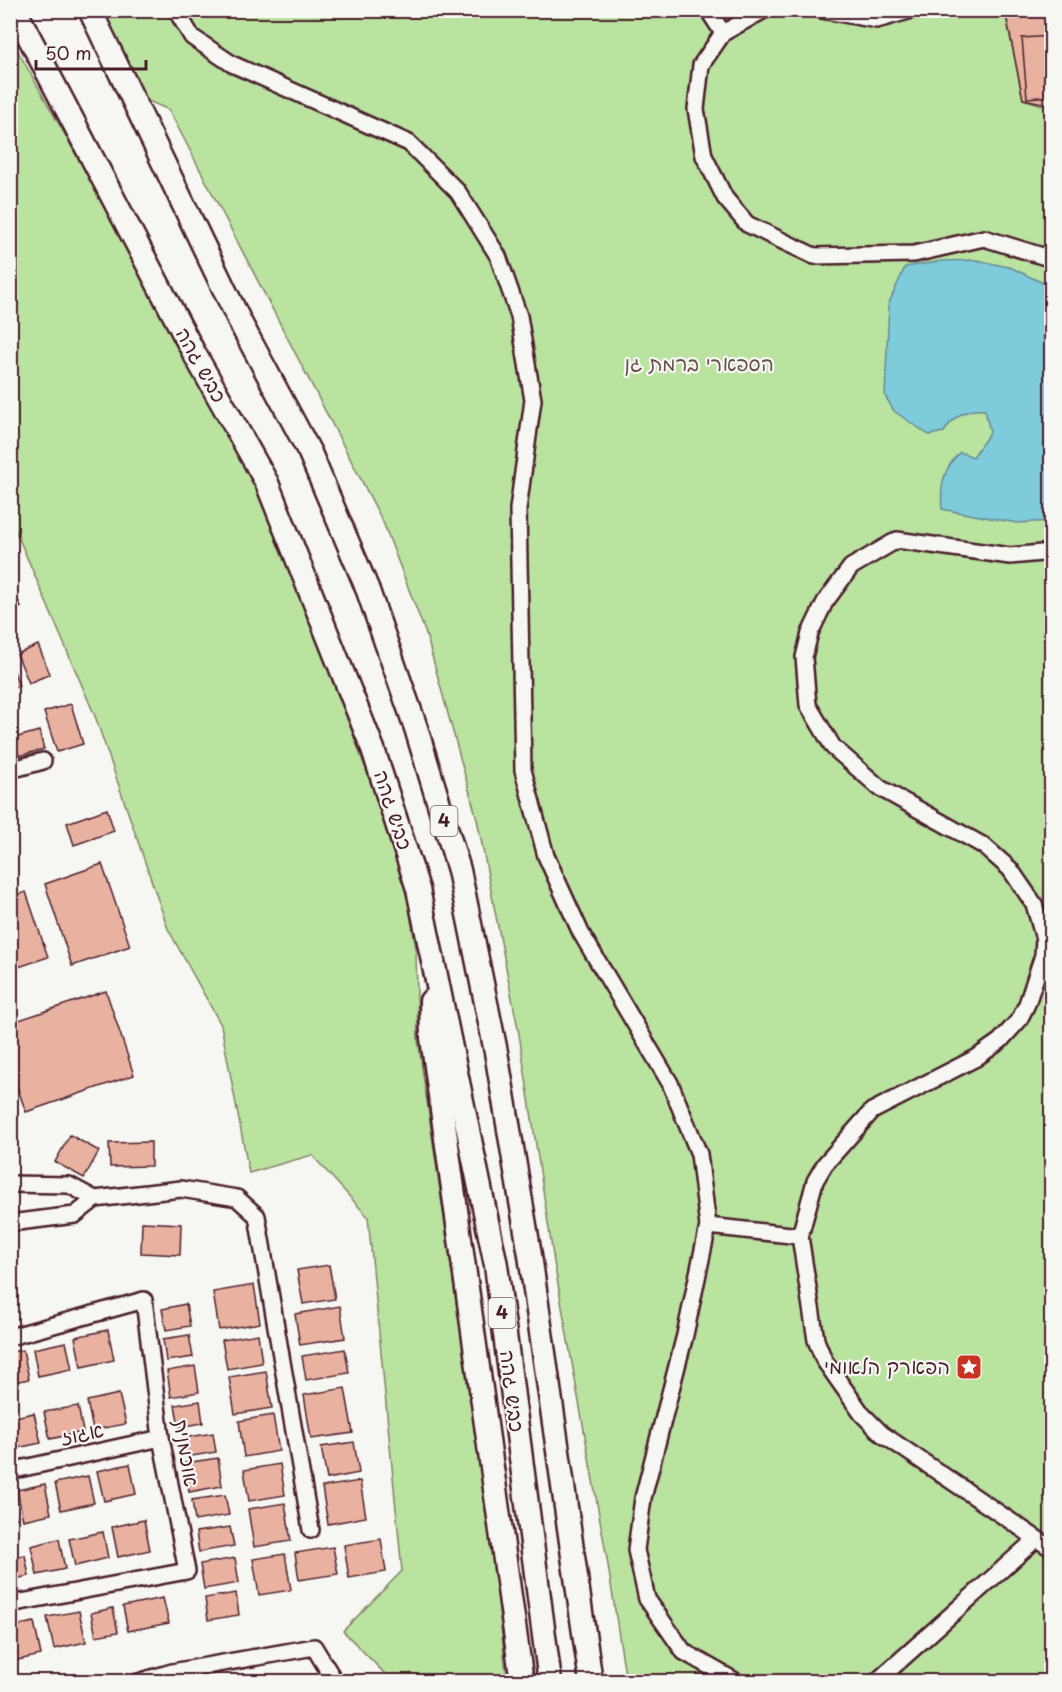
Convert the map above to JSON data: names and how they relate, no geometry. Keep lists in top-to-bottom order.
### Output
{
  "streets": {
    "highway": ["כביש גהה", "4"],
    "street": ["אגוז", "אוכמנית"]
  },
  "crossings": [
    ["אגוז", "אוכמנית"]
  ],
  "parks": ["הספארי ברמת גן"],
  "places": {
    "place": ["הפארק הלאומי"]
  },
  "scale_bar": "50 m"
}
